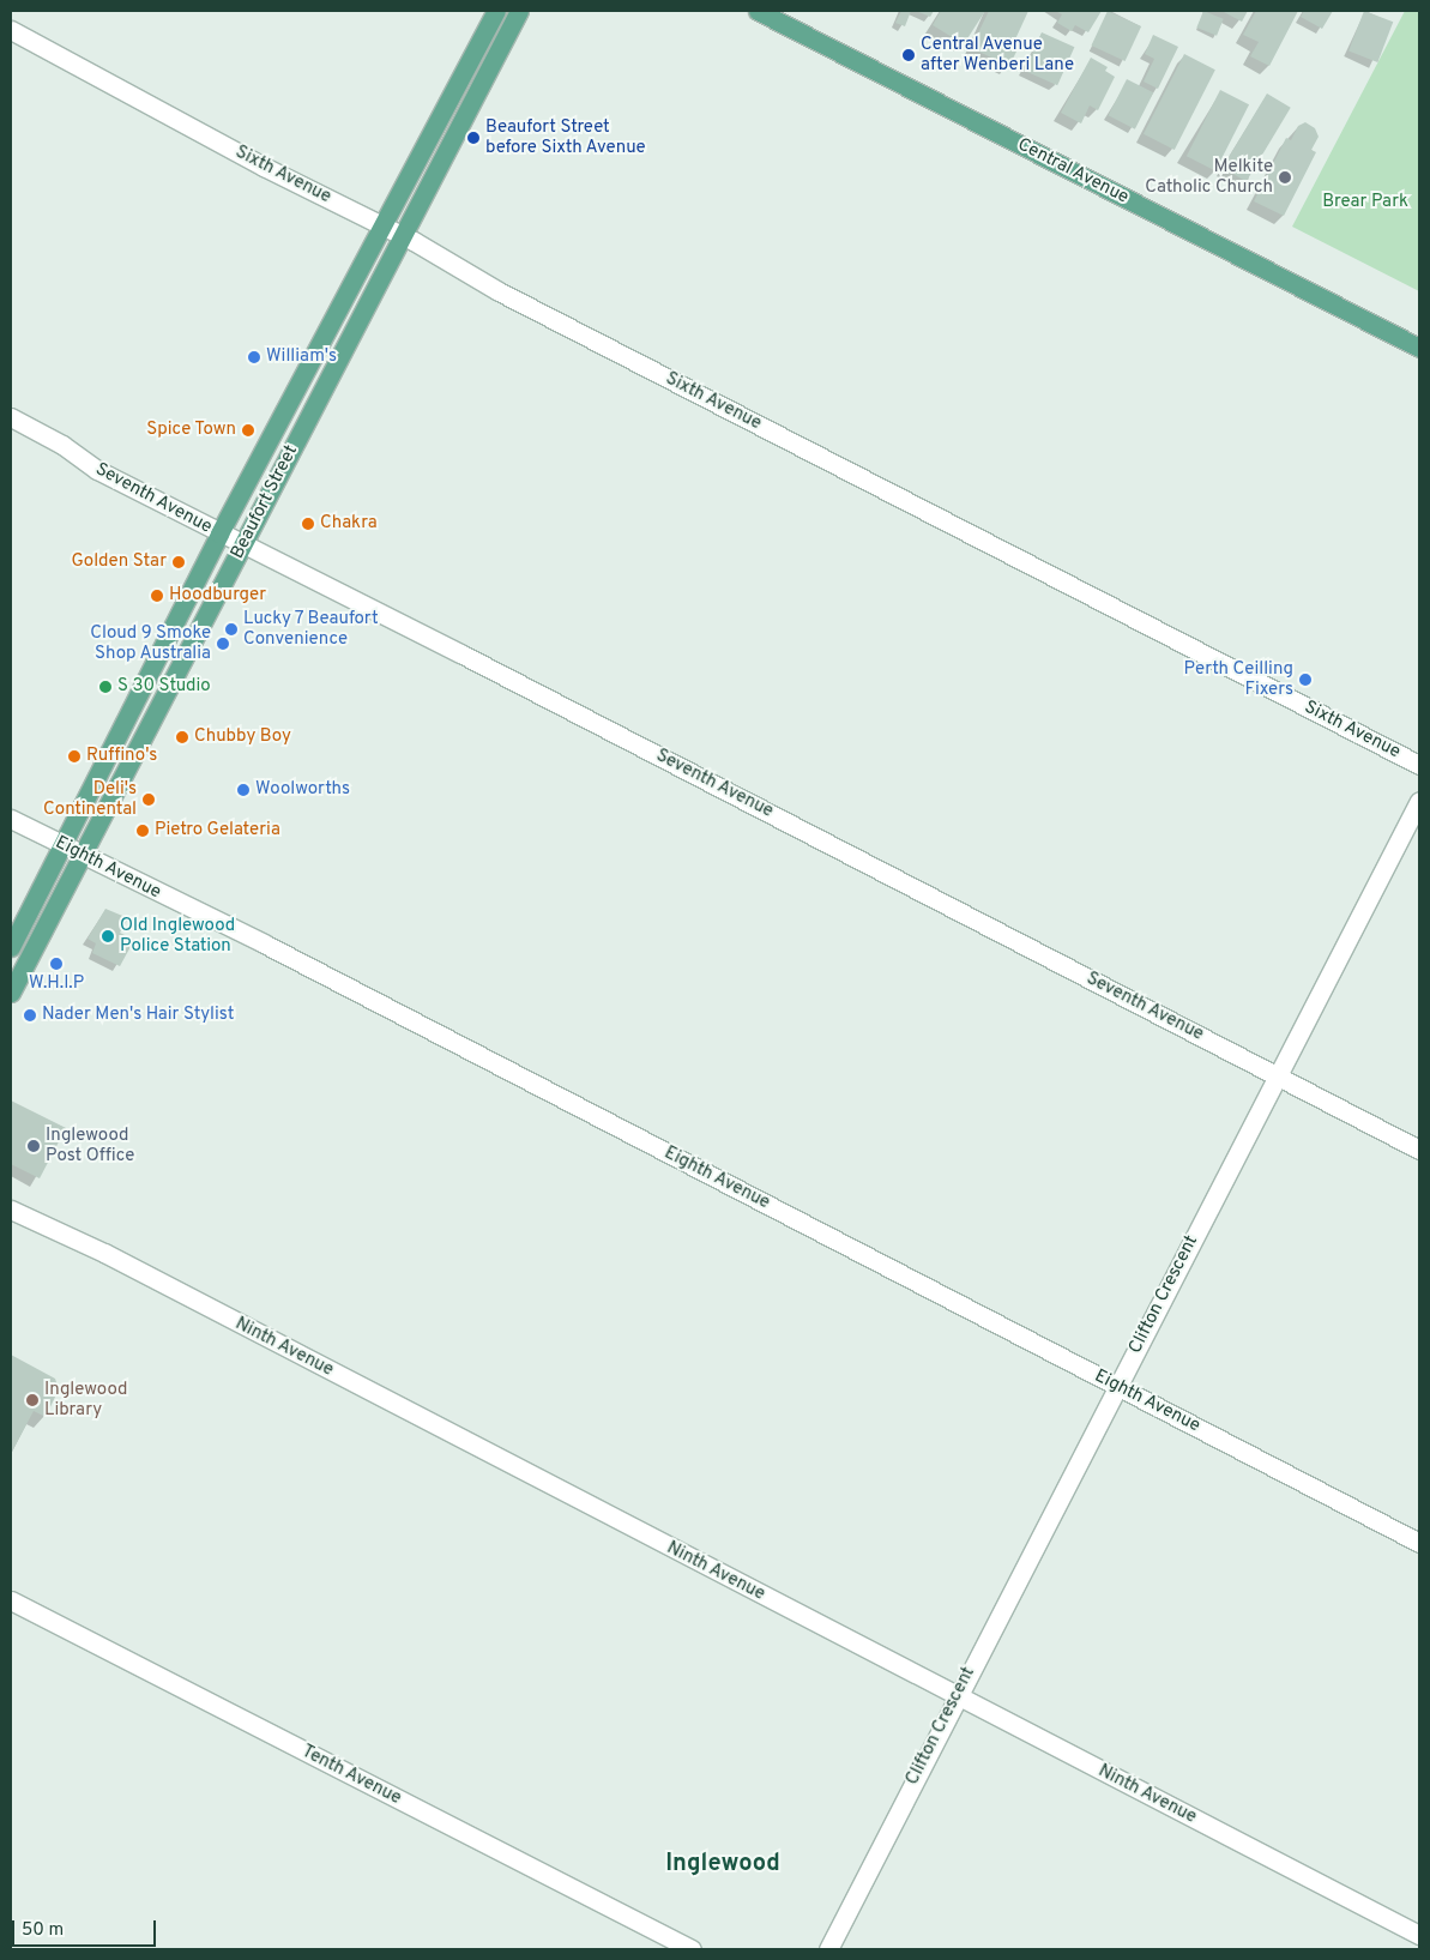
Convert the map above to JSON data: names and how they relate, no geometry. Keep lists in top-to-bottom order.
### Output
{
  "streets": {
    "main road": ["Central Avenue", "Beaufort Street"],
    "street": [
      "Sixth Avenue",
      "Seventh Avenue",
      "Eighth Avenue",
      "Clifton Crescent",
      "Ninth Avenue",
      "Tenth Avenue"
    ]
  },
  "crossings": [
    ["Sixth Avenue", "Beaufort Street"],
    ["Seventh Avenue", "Beaufort Street"],
    ["Seventh Avenue", "Clifton Crescent"],
    ["Beaufort Street", "Eighth Avenue"],
    ["Eighth Avenue", "Clifton Crescent"],
    ["Clifton Crescent", "Ninth Avenue"]
  ],
  "districts": ["Inglewood"],
  "parks": ["Brear Park"],
  "places": [
    "Central Avenue after Wenberi Lane",
    "Beaufort Street before Sixth Avenue",
    "Melkite Catholic Church",
    "William's",
    "Spice Town",
    "Chakra",
    "Golden Star",
    "Hoodburger",
    "Lucky 7 Beaufort Convenience",
    "Cloud 9 Smoke Shop Australia",
    "Perth Ceilling Fixers",
    "S 30 Studio",
    "Chubby Boy",
    "Ruffino's",
    "Woolworths",
    "Deli's Continental",
    "Pietro Gelateria",
    "Old Inglewood Police Station",
    "W.H.I.P",
    "Nader Men's Hair Stylist",
    "Inglewood Post Office",
    "Inglewood Library"
  ],
  "scale_bar": "50 m"
}
